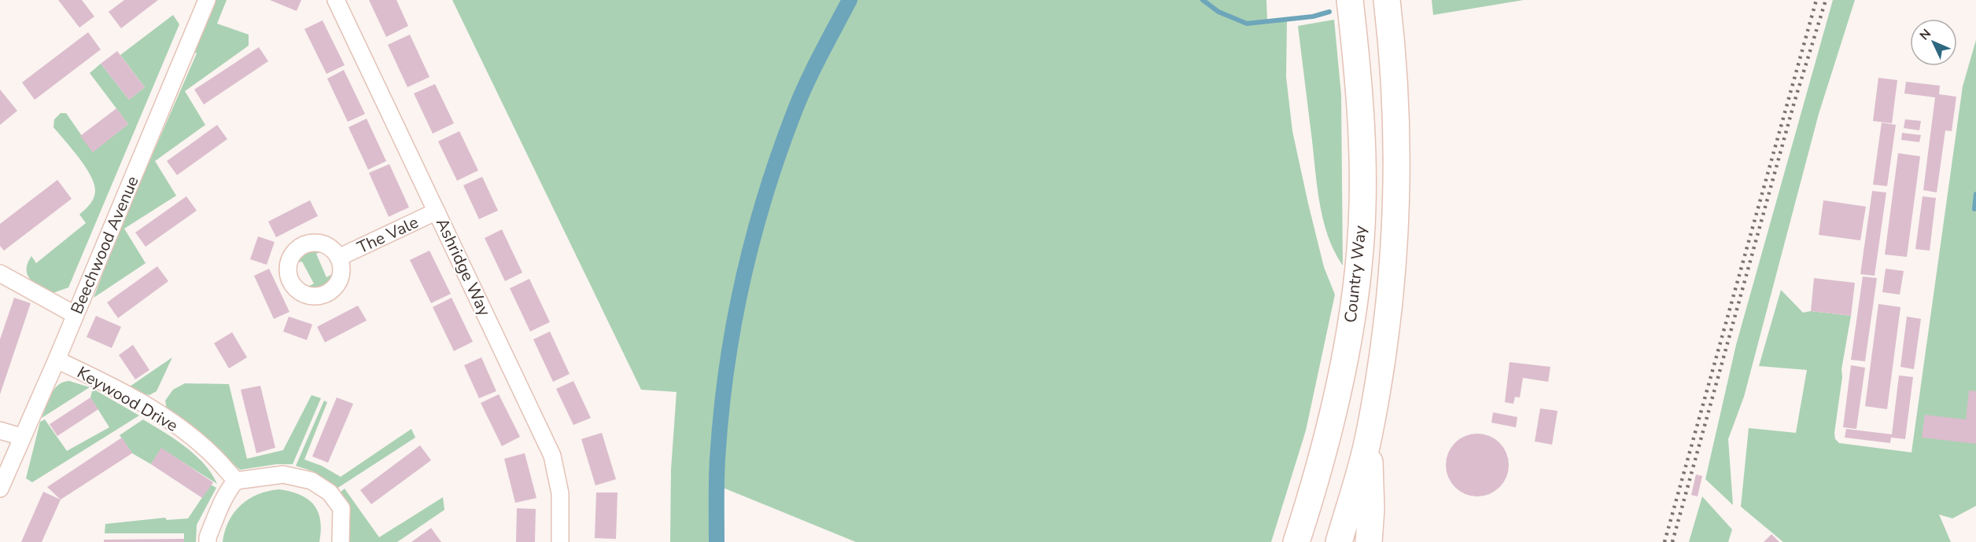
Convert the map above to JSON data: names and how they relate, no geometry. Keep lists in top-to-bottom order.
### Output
{
  "streets": {
    "highway": ["Country Way"],
    "street": [
      "The Vale",
      "Beechwood Avenue",
      "Ashridge Way",
      "Keywood Drive"
    ]
  },
  "crossings": [
    ["The Vale", "Ashridge Way"],
    ["Beechwood Avenue", "Keywood Drive"]
  ],
  "north": "top left"
}
